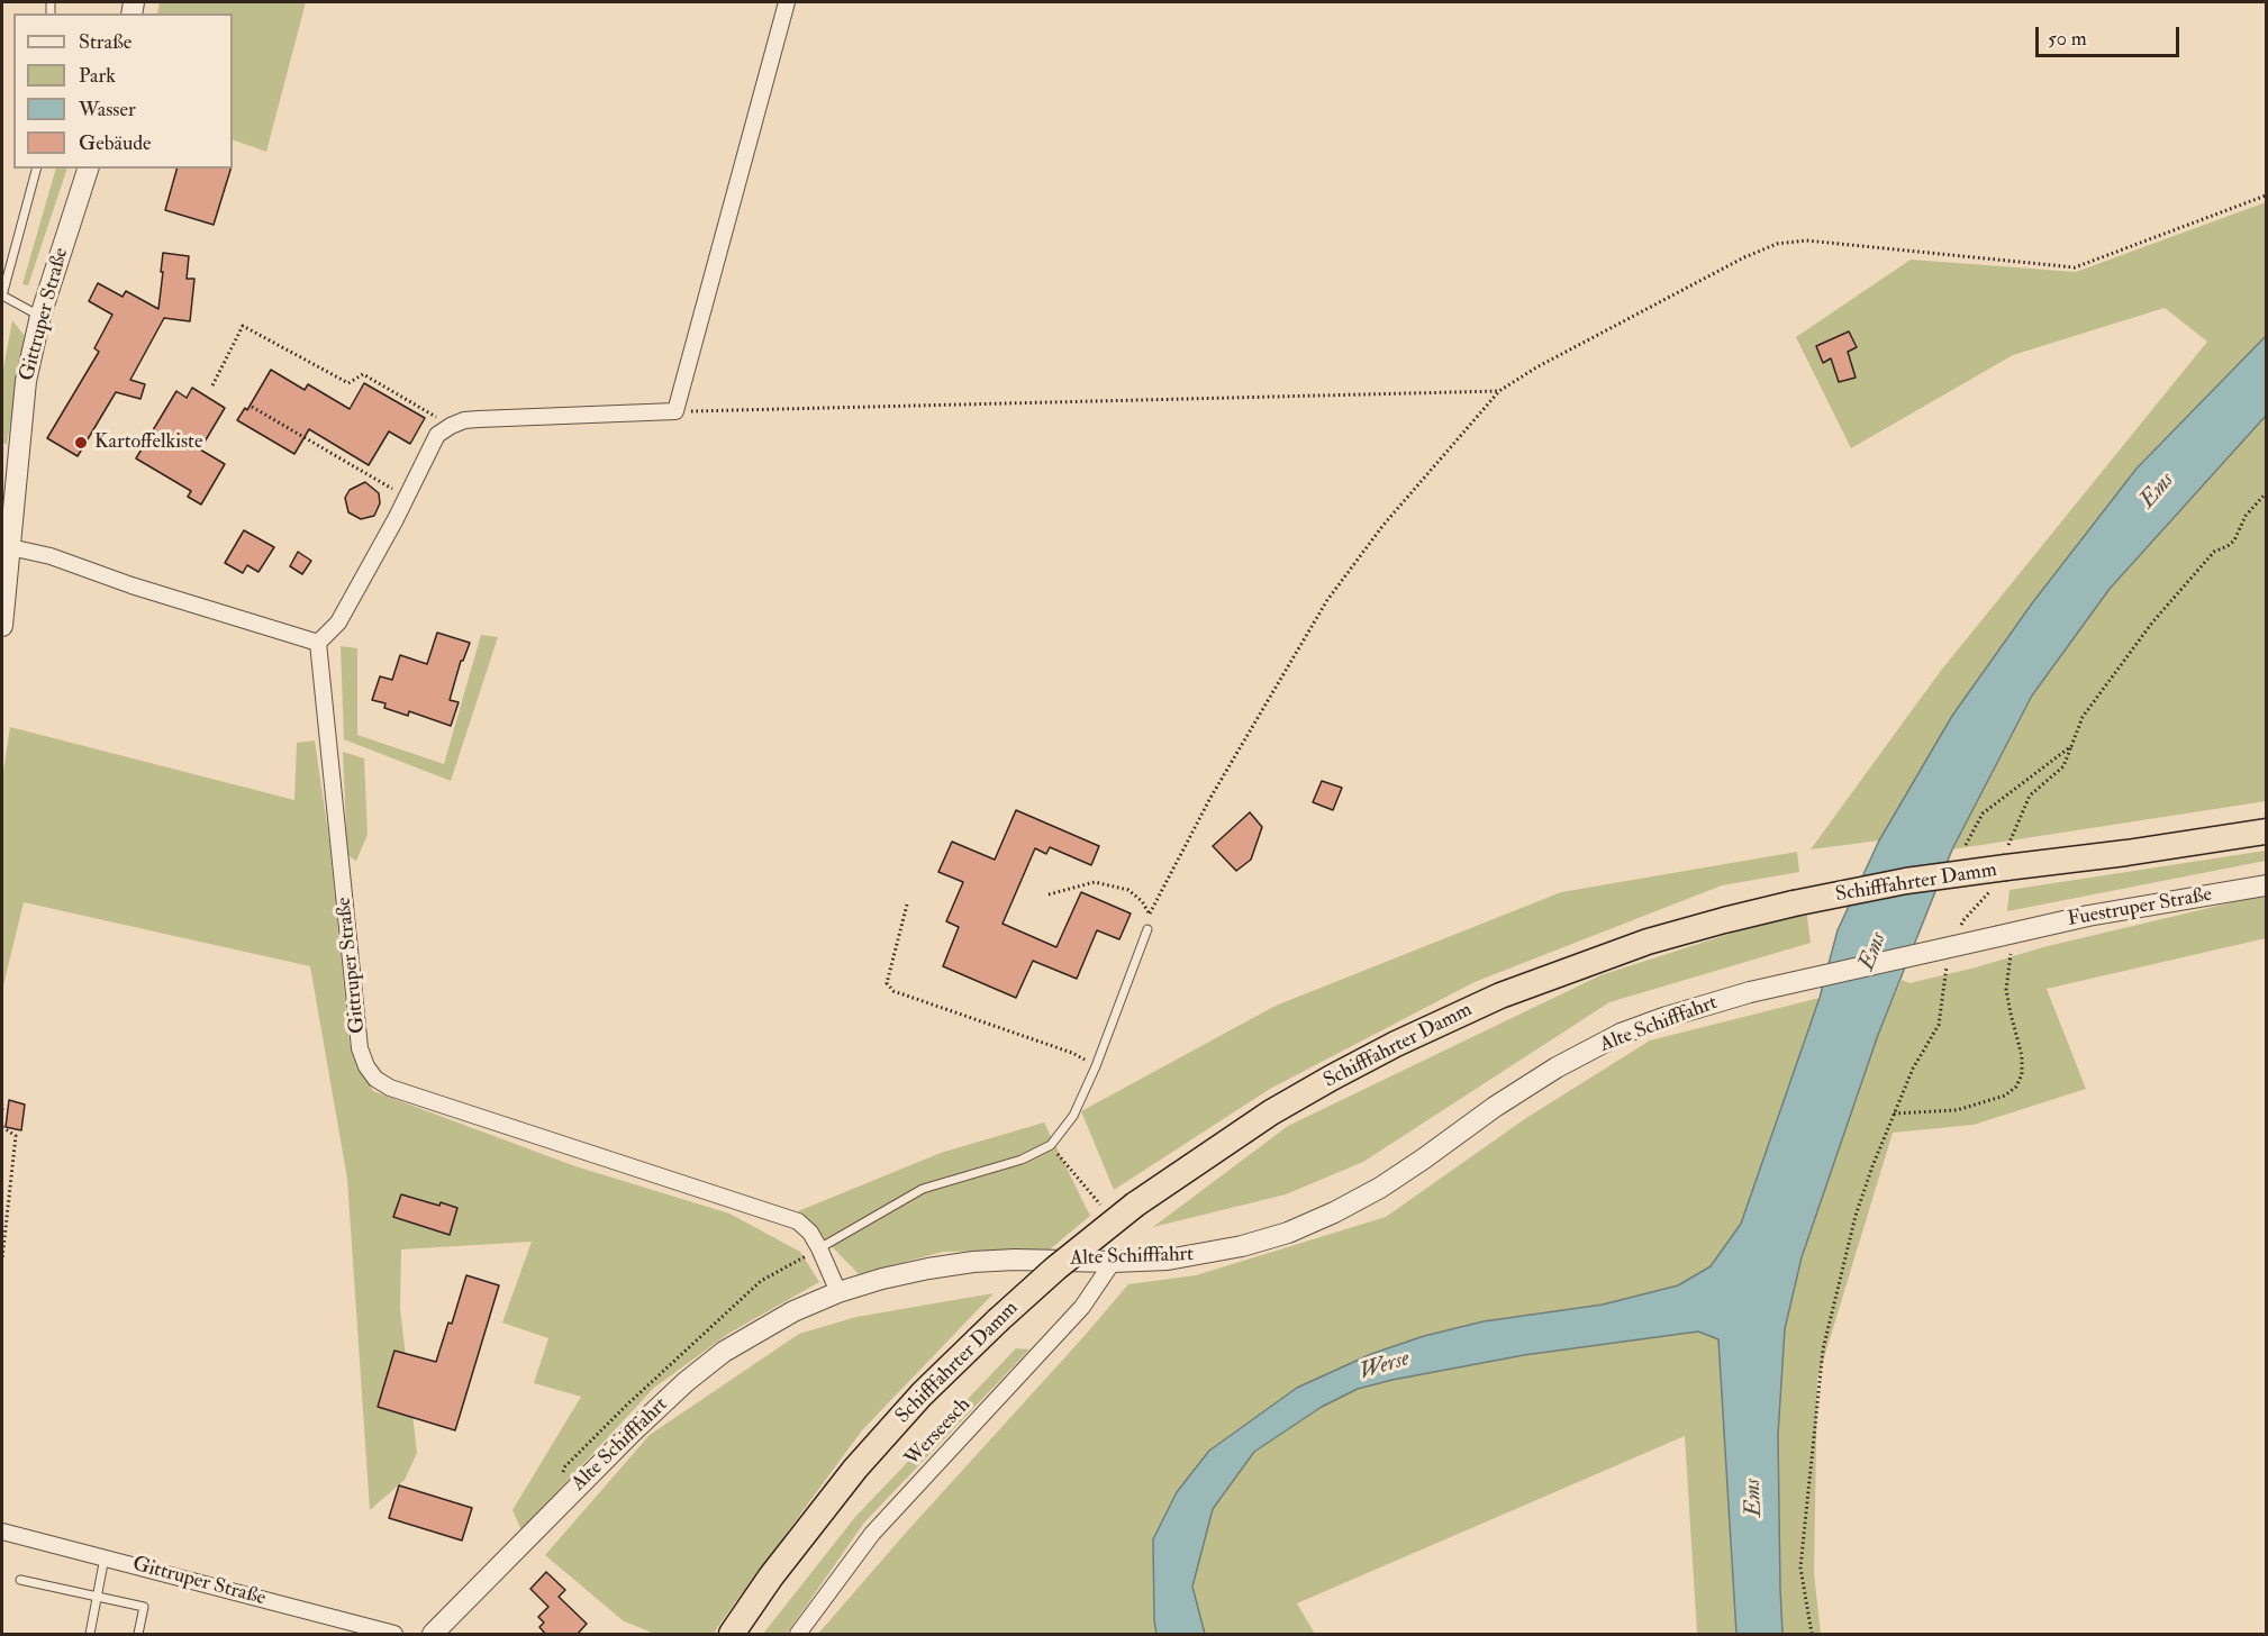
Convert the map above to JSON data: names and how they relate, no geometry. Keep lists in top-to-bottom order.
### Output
{
  "streets": {
    "highway": ["Schifffahrter Damm"],
    "street": [
      "Gittruper Straße",
      "Fuestruper Straße",
      "Alte Schifffahrt",
      "Werseesch"
    ]
  },
  "crossings": [
    ["Gittruper Straße", "Alte Schifffahrt"],
    ["Fuestruper Straße", "Alte Schifffahrt"],
    ["Alte Schifffahrt", "Werseesch"]
  ],
  "water": ["Ems", "Werse"],
  "places": ["Kartoffelkiste"],
  "legend": [
    "Straße",
    "Park",
    "Wasser",
    "Gebäude"
  ],
  "scale_bar": "50 m"
}
